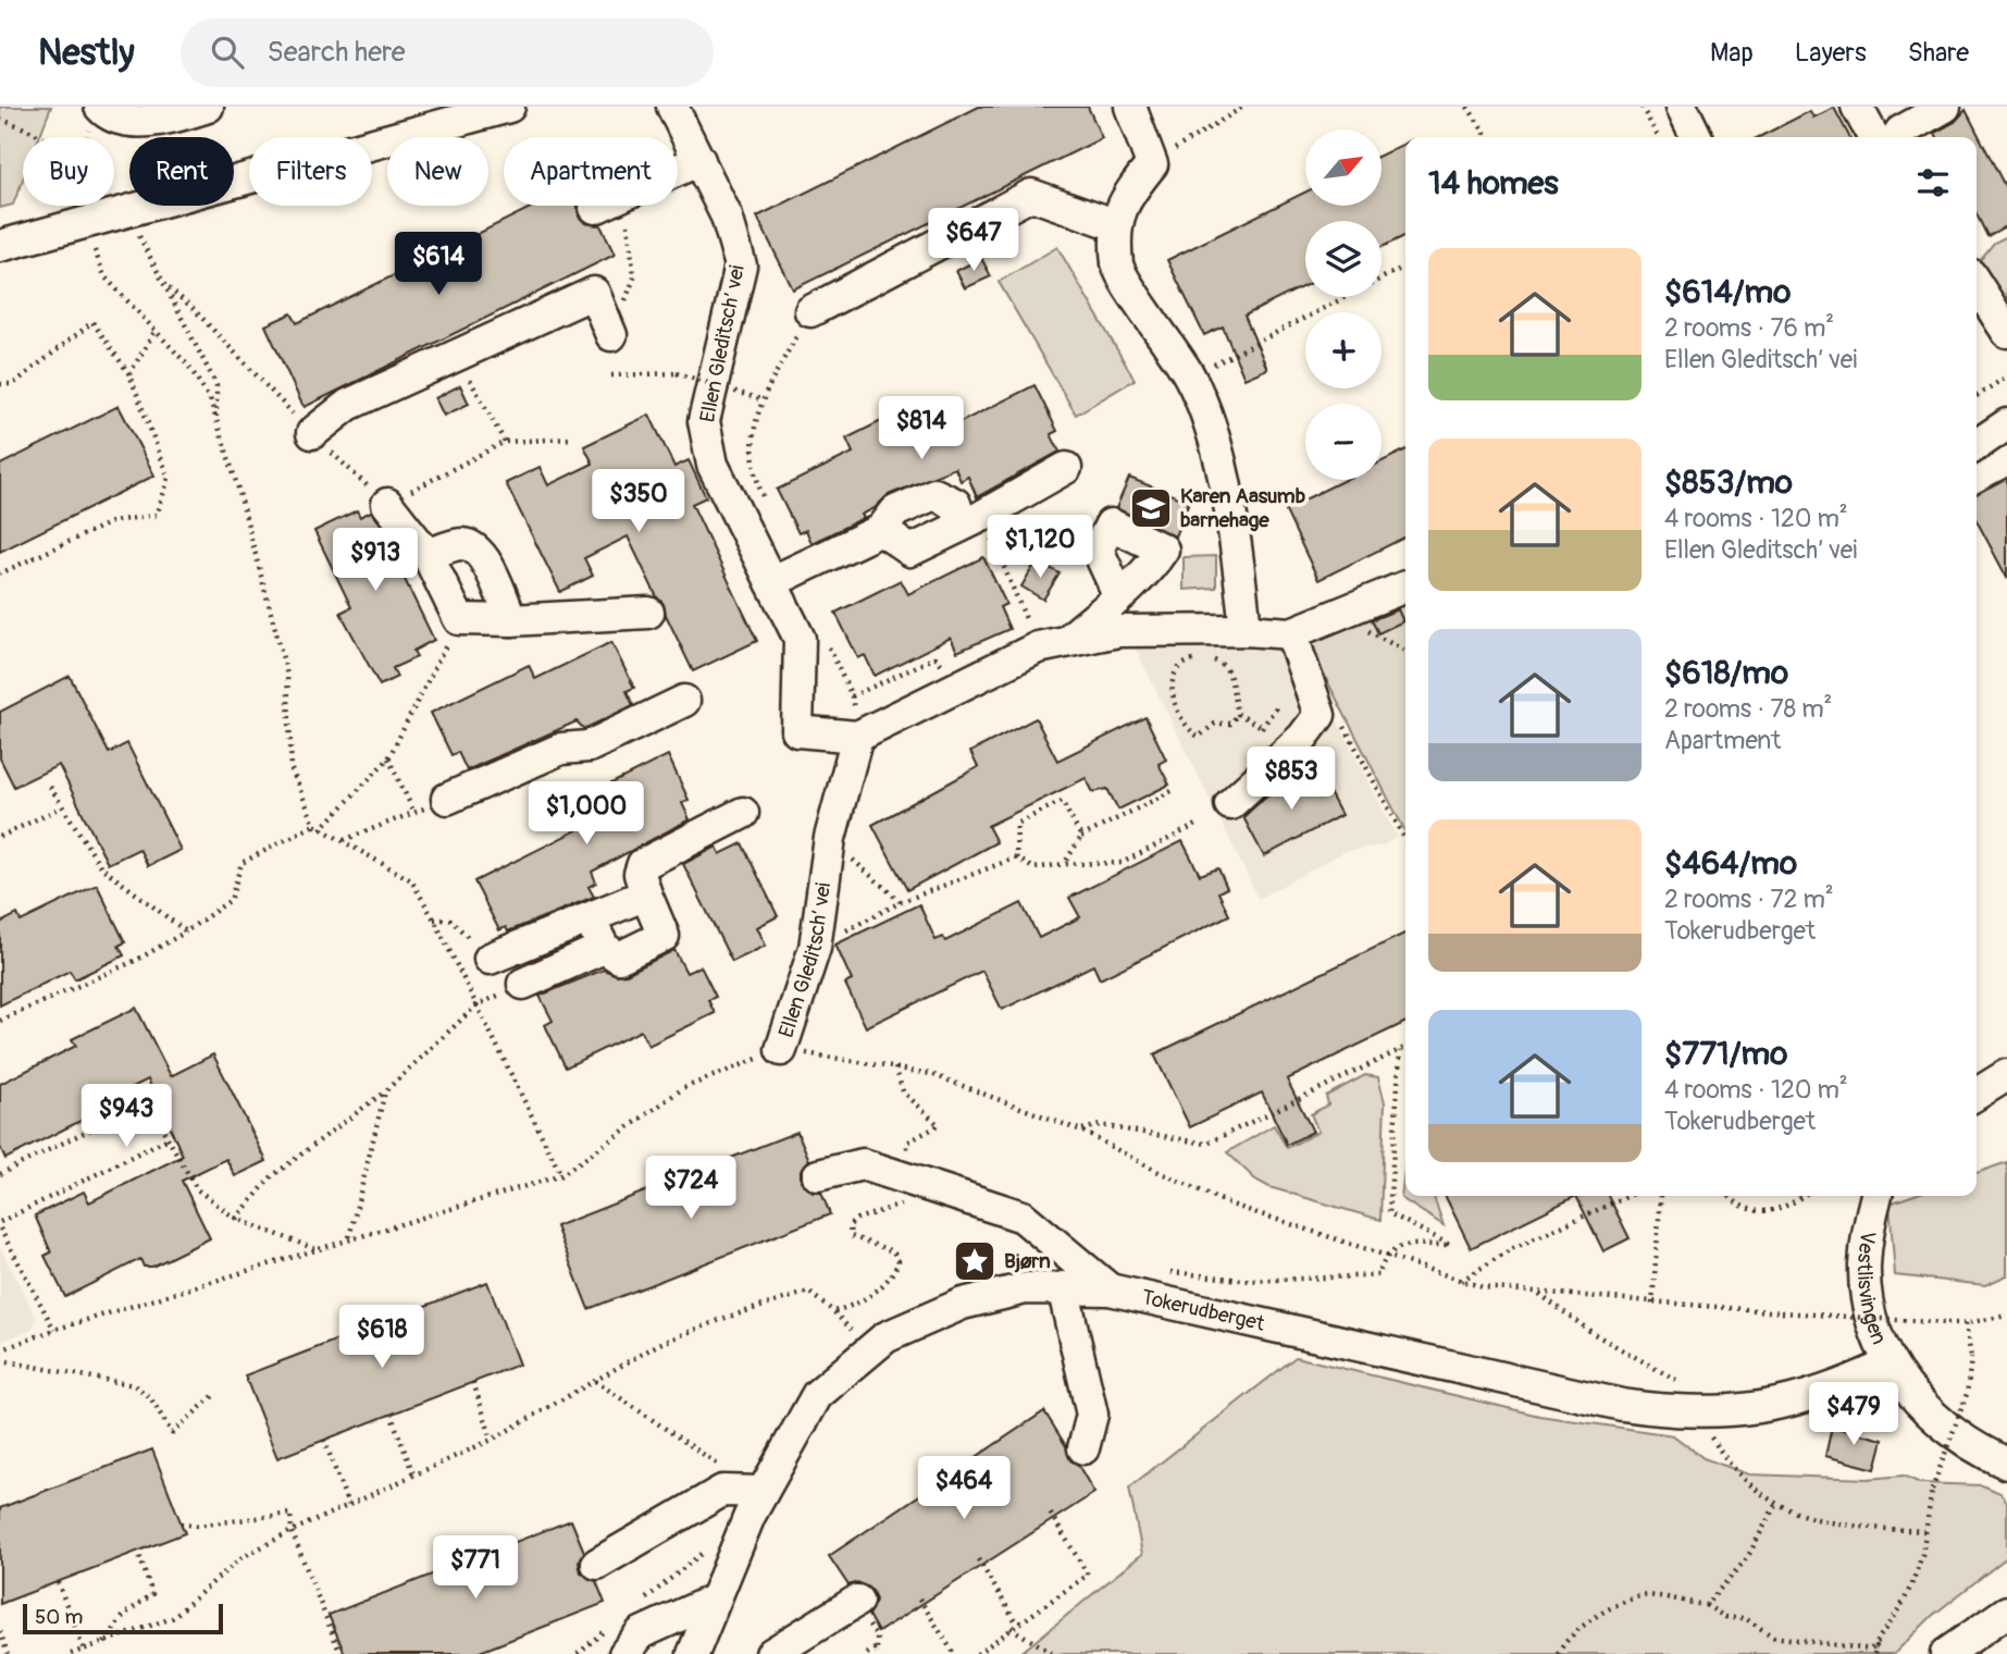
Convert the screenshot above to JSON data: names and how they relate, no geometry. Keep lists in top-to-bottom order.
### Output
{
  "streets": {
    "street": ["Ellen Gleditsch’ vei", "Vestlisvingen", "Tokerudberget"]
  },
  "crossings": [
    ["Vestlisvingen", "Tokerudberget"]
  ],
  "places": {
    "school or university": ["Karen Aasumb barnehage"],
    "place": ["Bjørn"]
  },
  "scale_bar": "50 m",
  "north": "top right",
  "page": {
    "header": "Nestly",
    "search": "Search here",
    "nav": ["Map", "Layers", "Share"],
    "map_buttons": ["+", "−"],
    "chip": [
      "Buy",
      "Rent",
      "Filters",
      "New",
      "Apartment"
    ],
    "heading": "14 homes",
    "price": [
      "$647",
      "$614",
      "$814",
      "$350",
      "$1,120",
      "$913",
      "$853",
      "$1,000",
      "$943",
      "$724",
      "$618",
      "$479",
      "$464",
      "$771"
    ],
    "list": [
      {
        "name": "$614/mo",
        "note": "2 rooms · 76 m² · Ellen Gleditsch’ vei"
      },
      {
        "name": "$853/mo",
        "note": "4 rooms · 120 m² · Ellen Gleditsch’ vei"
      },
      {
        "name": "$618/mo",
        "note": "2 rooms · 78 m² · Apartment"
      },
      {
        "name": "$464/mo",
        "note": "2 rooms · 72 m² · Tokerudberget"
      },
      {
        "name": "$771/mo",
        "note": "4 rooms · 120 m² · Tokerudberget"
      }
    ],
    "scale": "50 m"
  }
}
